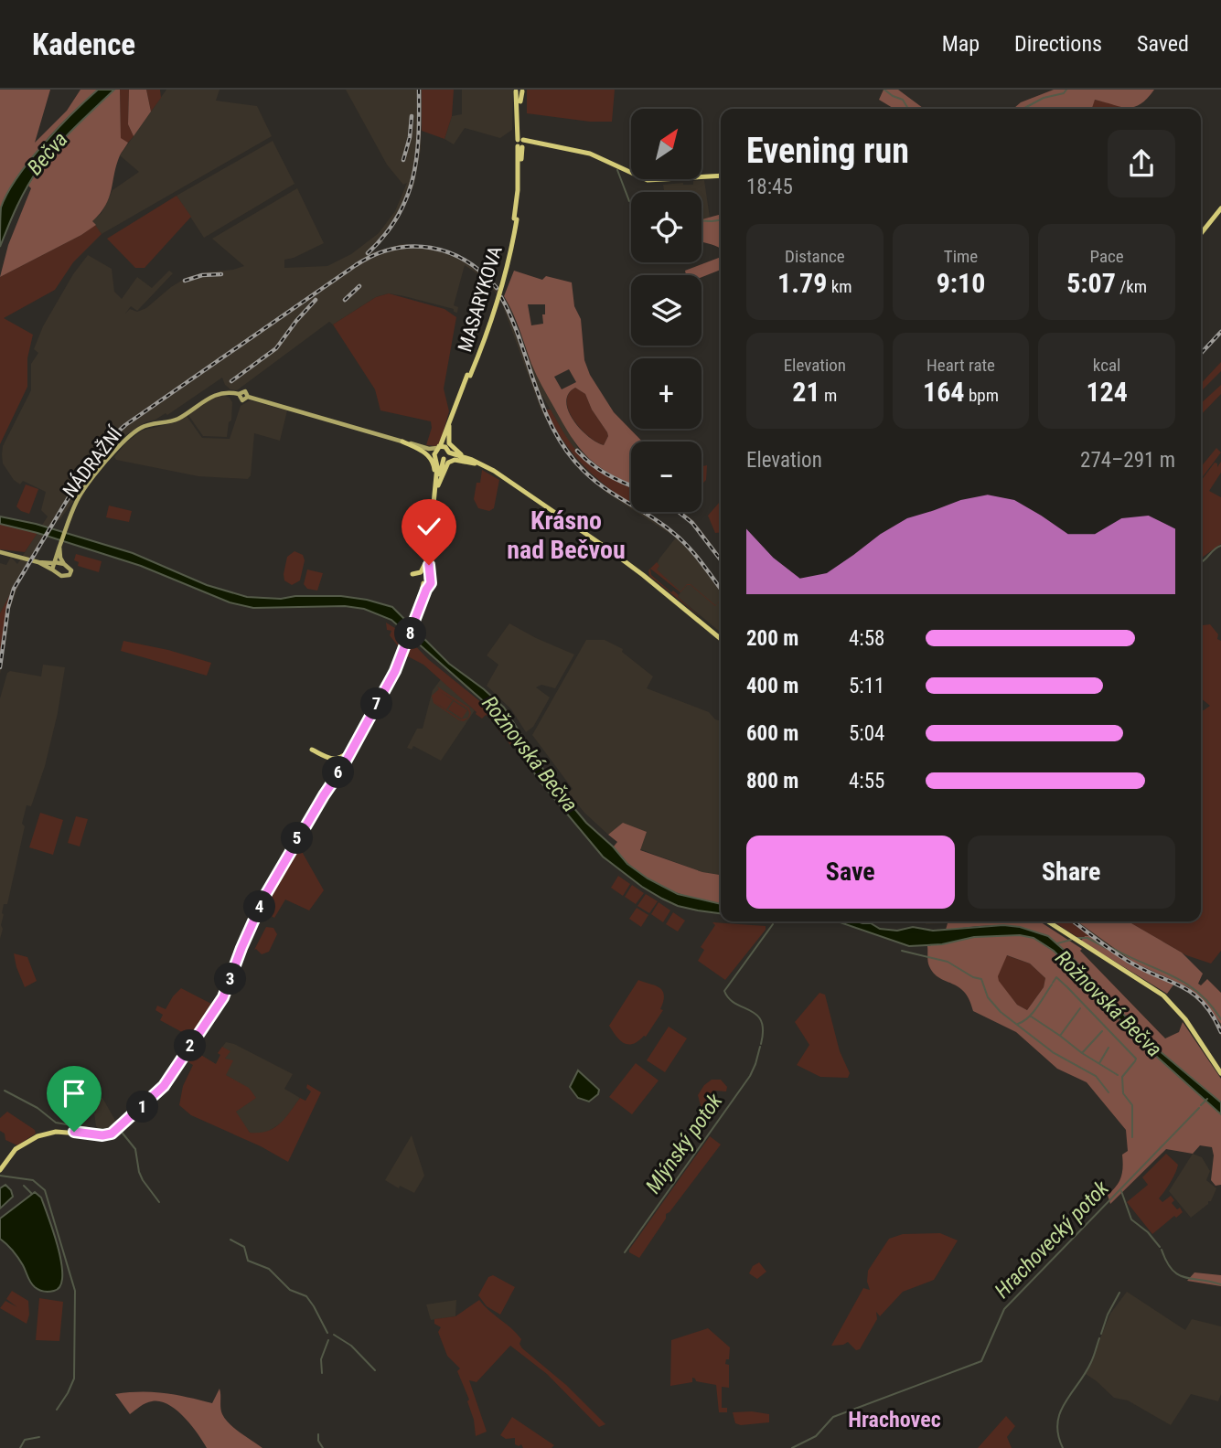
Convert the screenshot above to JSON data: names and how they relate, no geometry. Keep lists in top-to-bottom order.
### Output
{
  "streets": {
    "main road": ["MASARYKOVA", "NÁDRAŽNÍ"]
  },
  "crossings": [
    ["MASARYKOVA", "NÁDRAŽNÍ"]
  ],
  "districts": ["Krásno nad Bečvou", "Hrachovec"],
  "water": [
    "Bečva",
    "Rožnovská Bečva",
    "Mlýnský potok",
    "Hrachovecký potok"
  ],
  "north": "top right",
  "page": {
    "header": "Kadence",
    "nav": ["Map", "Directions", "Saved"],
    "map_buttons": ["+", "−"],
    "heading": ["Evening run", "18:45"],
    "stats": [
      ["Distance", "1.79 km"],
      ["Time", "9:10"],
      ["Pace", "5:07 /km"],
      ["Elevation", "21 m"],
      ["Heart rate", "164 bpm"],
      ["kcal", "124"]
    ],
    "chart": ["Elevation", "274–291 m"],
    "list": [
      {
        "name": "200 m",
        "note": "4:58"
      },
      {
        "name": "400 m",
        "note": "5:11"
      },
      {
        "name": "600 m",
        "note": "5:04"
      },
      {
        "name": "800 m",
        "note": "4:55"
      }
    ],
    "pins": [
      "8",
      "7",
      "6",
      "5",
      "4",
      "3",
      "2",
      "1"
    ],
    "buttons": ["Save", "Share"]
  }
}
